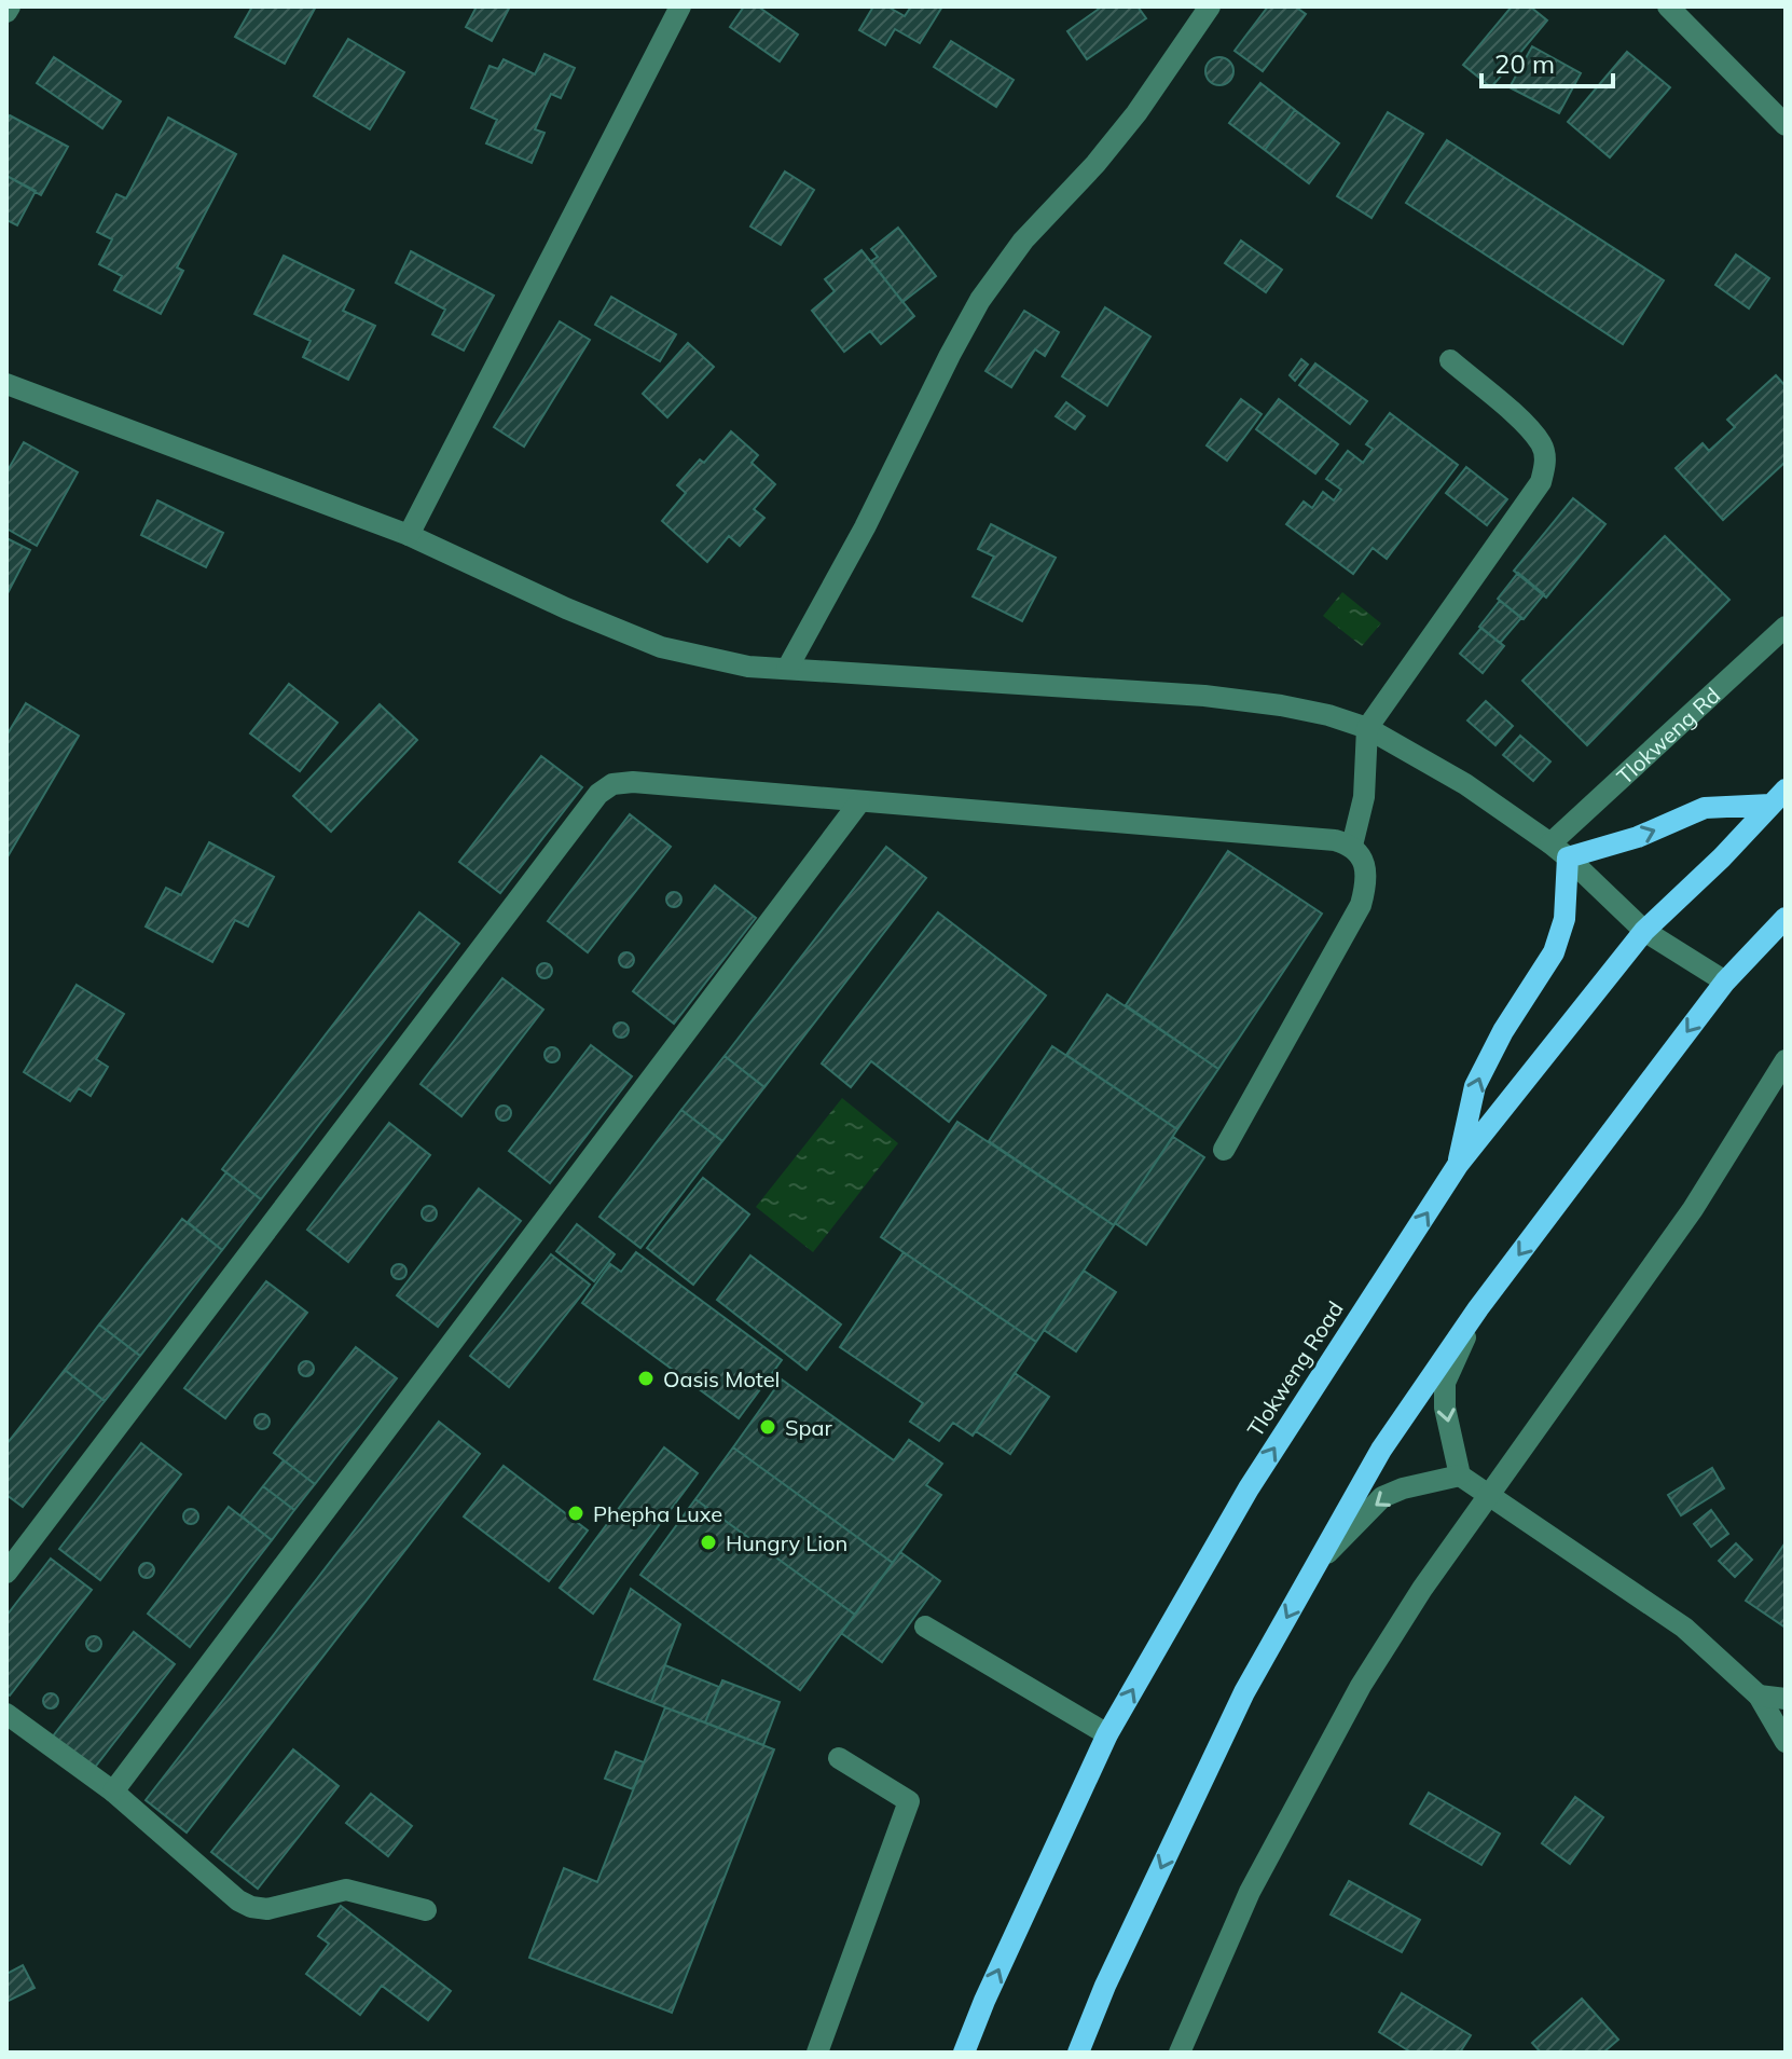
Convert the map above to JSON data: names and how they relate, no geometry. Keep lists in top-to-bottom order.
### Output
{
  "streets": {
    "main road": ["Tlokweng Road"],
    "street": ["Tlokweng Rd"]
  },
  "places": [
    "Oasis Motel",
    "Spar",
    "Phepha Luxe",
    "Hungry Lion"
  ],
  "scale_bar": "20 m"
}
